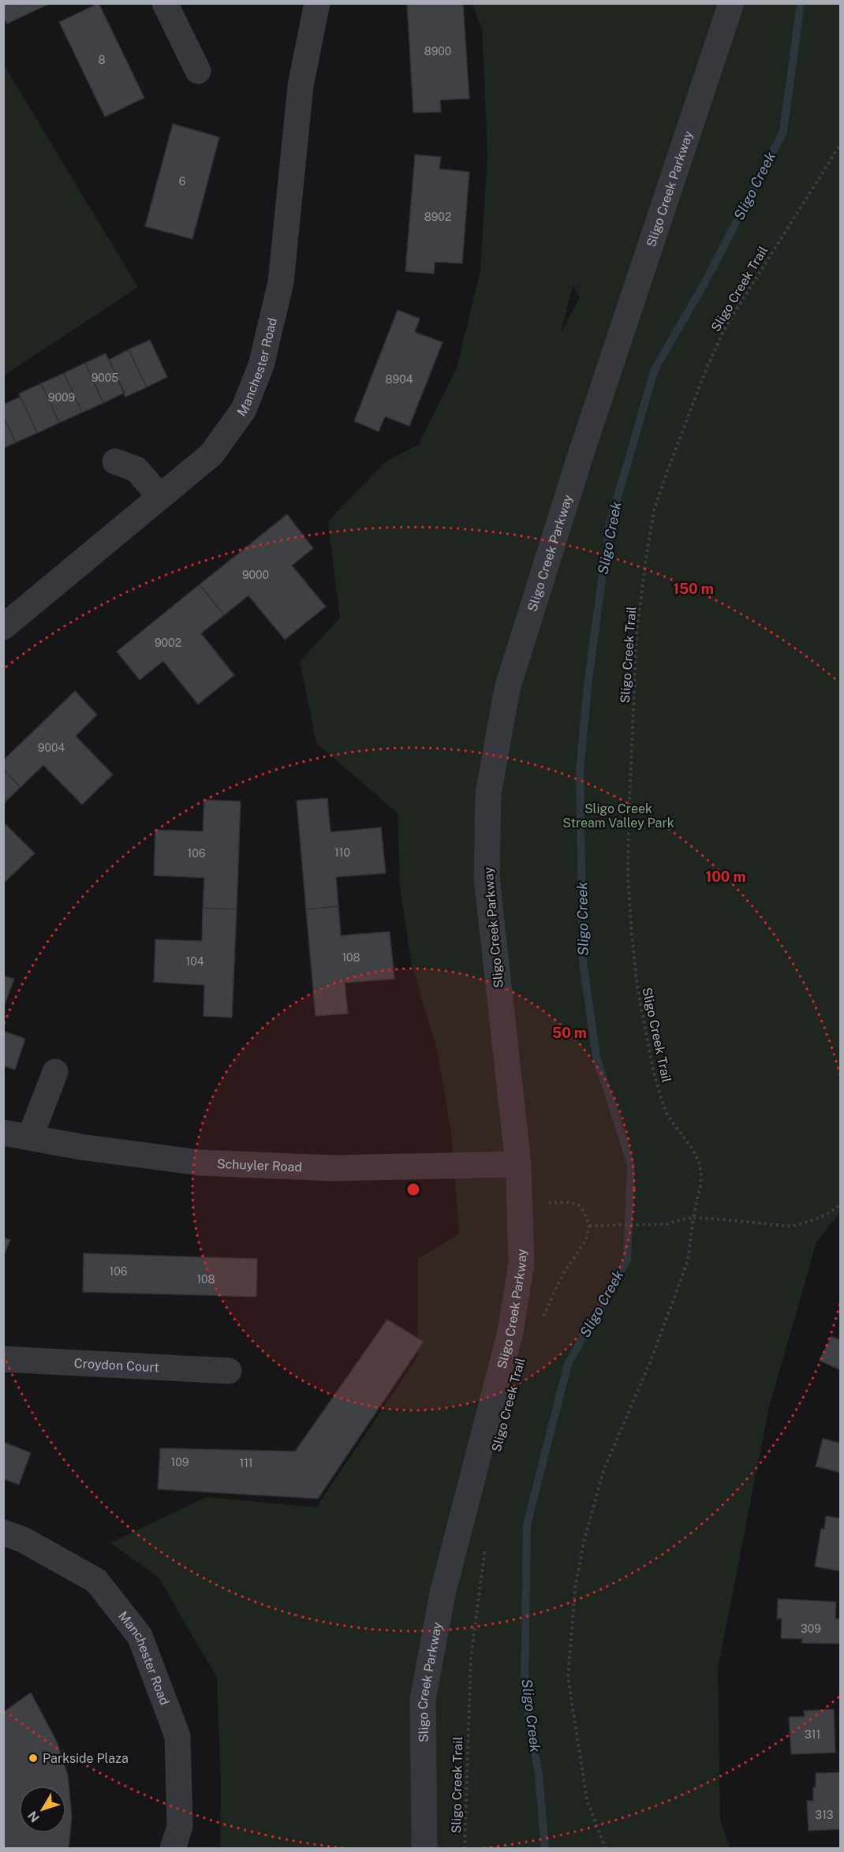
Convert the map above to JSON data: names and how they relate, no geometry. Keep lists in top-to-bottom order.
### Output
{
  "streets": {
    "street": [
      "Sligo Creek Parkway",
      "Manchester Road",
      "Schuyler Road",
      "Croydon Court"
    ],
    "path": ["Sligo Creek Trail"]
  },
  "crossings": [
    ["Sligo Creek Parkway", "Schuyler Road"]
  ],
  "water": ["Sligo Creek"],
  "parks": ["Sligo Creek Stream Valley Park"],
  "places": ["Parkside Plaza"],
  "house_numbers": [
    "8900",
    "8",
    "6",
    "8902",
    "9005",
    "8904",
    "9009",
    "9000",
    "9002",
    "9004",
    "110",
    "106",
    "108",
    "104",
    "106",
    "108",
    "109",
    "111",
    "309",
    "311",
    "313"
  ],
  "north": "bottom left",
  "rings": ["150 m", "100 m", "50 m"]
}
